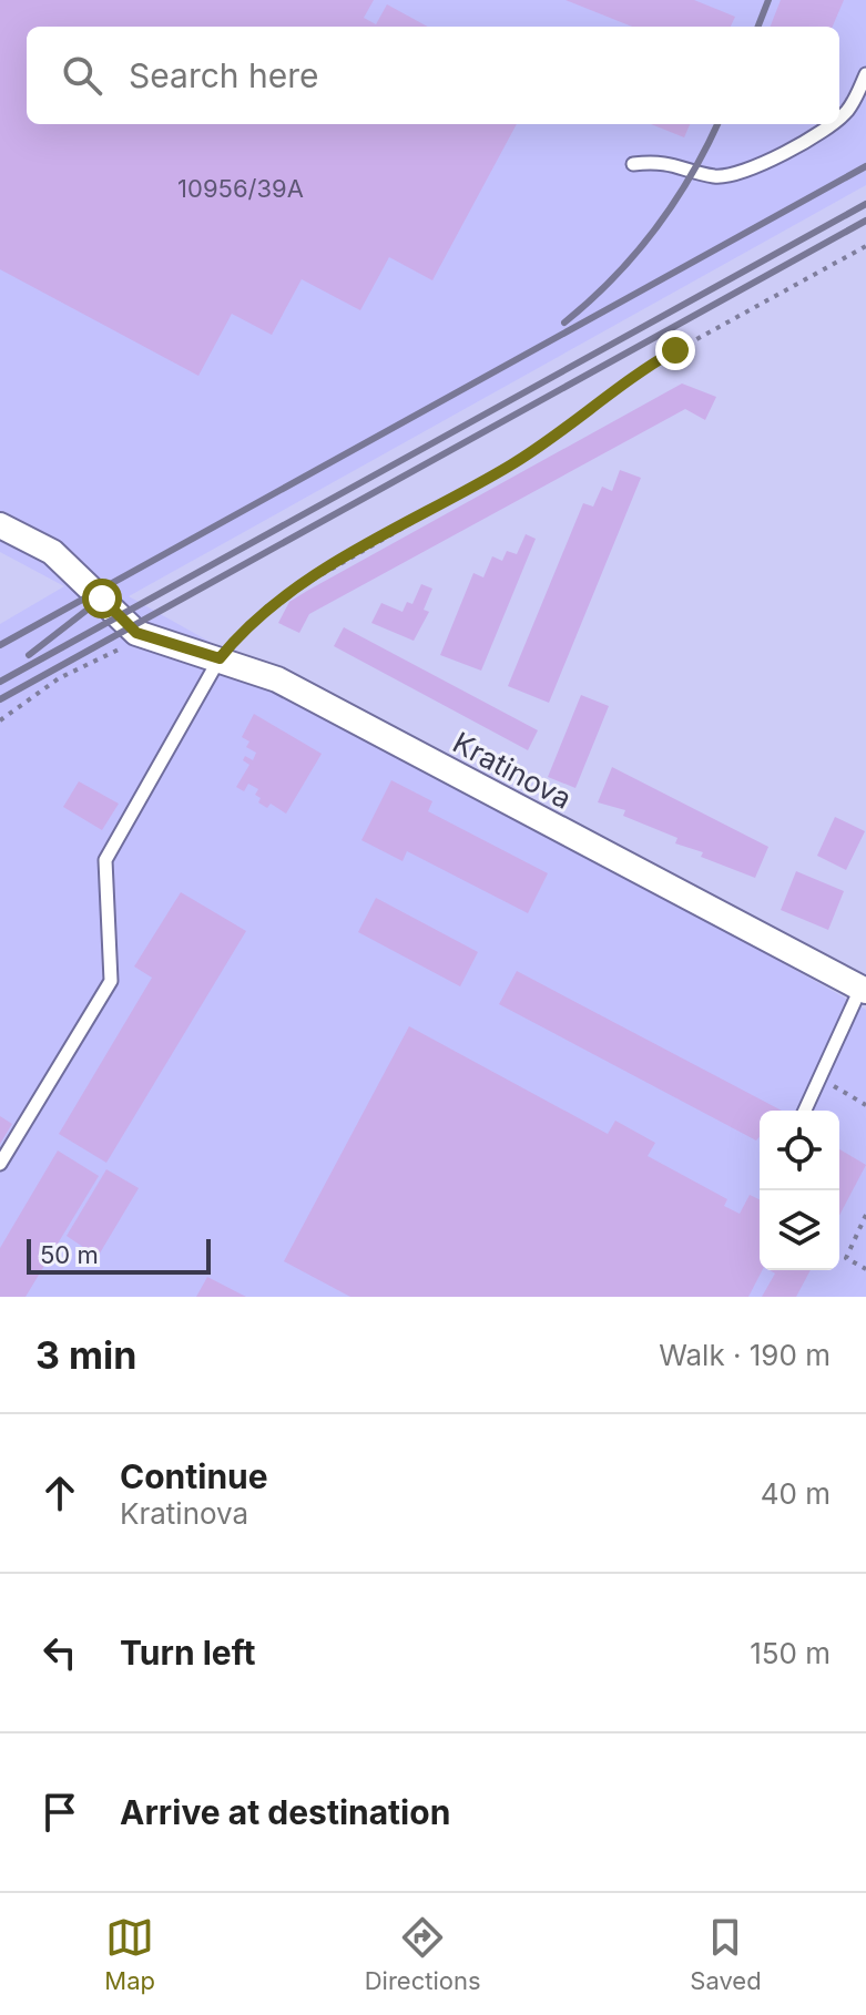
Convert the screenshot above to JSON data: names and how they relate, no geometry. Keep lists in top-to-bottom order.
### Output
{
  "streets": {
    "street": ["Kratinova"]
  },
  "house_numbers": ["10956/39A"],
  "scale_bar": "50 m",
  "page": {
    "search": "Search here",
    "scale": "50 m",
    "heading": ["3 min", "Walk · 190 m"],
    "list": [
      ["Continue", "Kratinova", "40 m"],
      ["Turn left", "150 m"],
      "Arrive at destination"
    ],
    "nav": ["Map", "Directions", "Saved"]
  }
}
